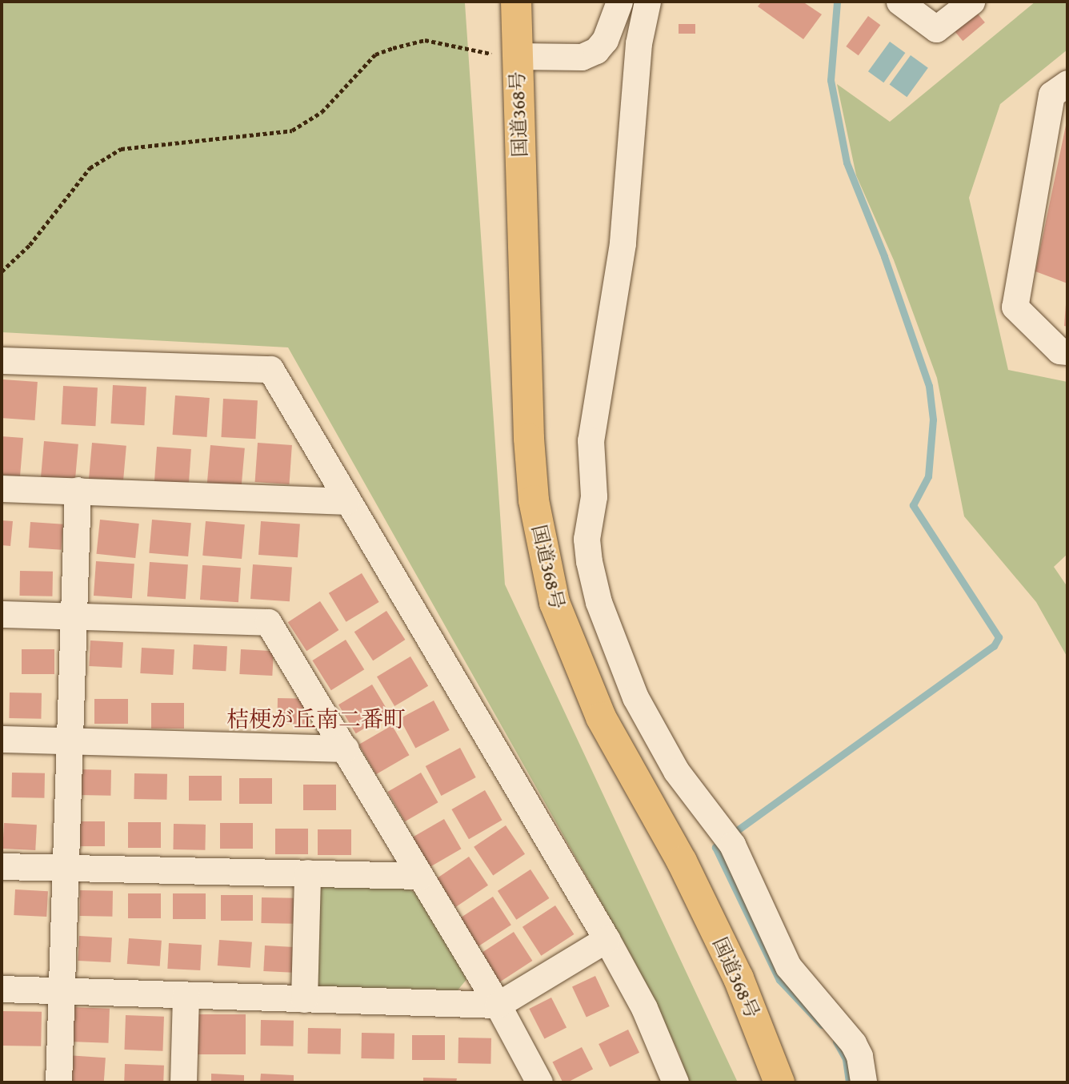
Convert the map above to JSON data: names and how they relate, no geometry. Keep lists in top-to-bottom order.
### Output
{
  "streets": {
    "highway": ["国道368号"]
  },
  "districts": ["桔梗が丘南二番町"]
}
